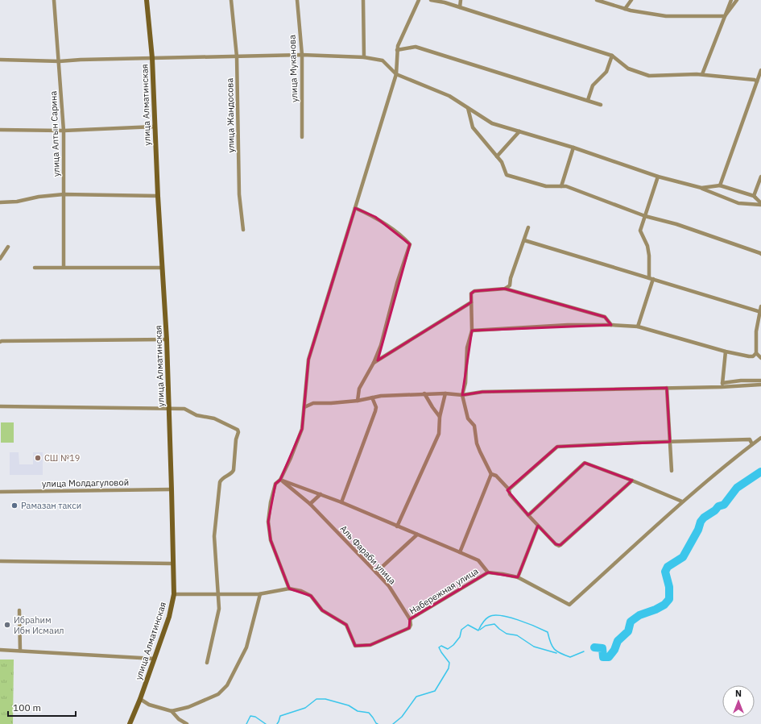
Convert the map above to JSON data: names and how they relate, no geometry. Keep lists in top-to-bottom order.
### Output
{
  "streets": {
    "street": [
      "улица Муканова",
      "улица Алматинская",
      "улица Жандосова",
      "улица Алтын Сарина",
      "улица Молдагуловой",
      "Аль Фараби улица",
      "Набережная улица"
    ]
  },
  "crossings": [
    ["улица Алматинская", "улица Молдагуловой"],
    ["улица Алматинская", "Набережная улица"],
    ["Аль Фараби улица", "Набережная улица"]
  ],
  "places": ["СШ №19", "Рамазан такси", "Ибраһим Ибн Исмаил"],
  "scale_bar": "100 m",
  "north": "top"
}
